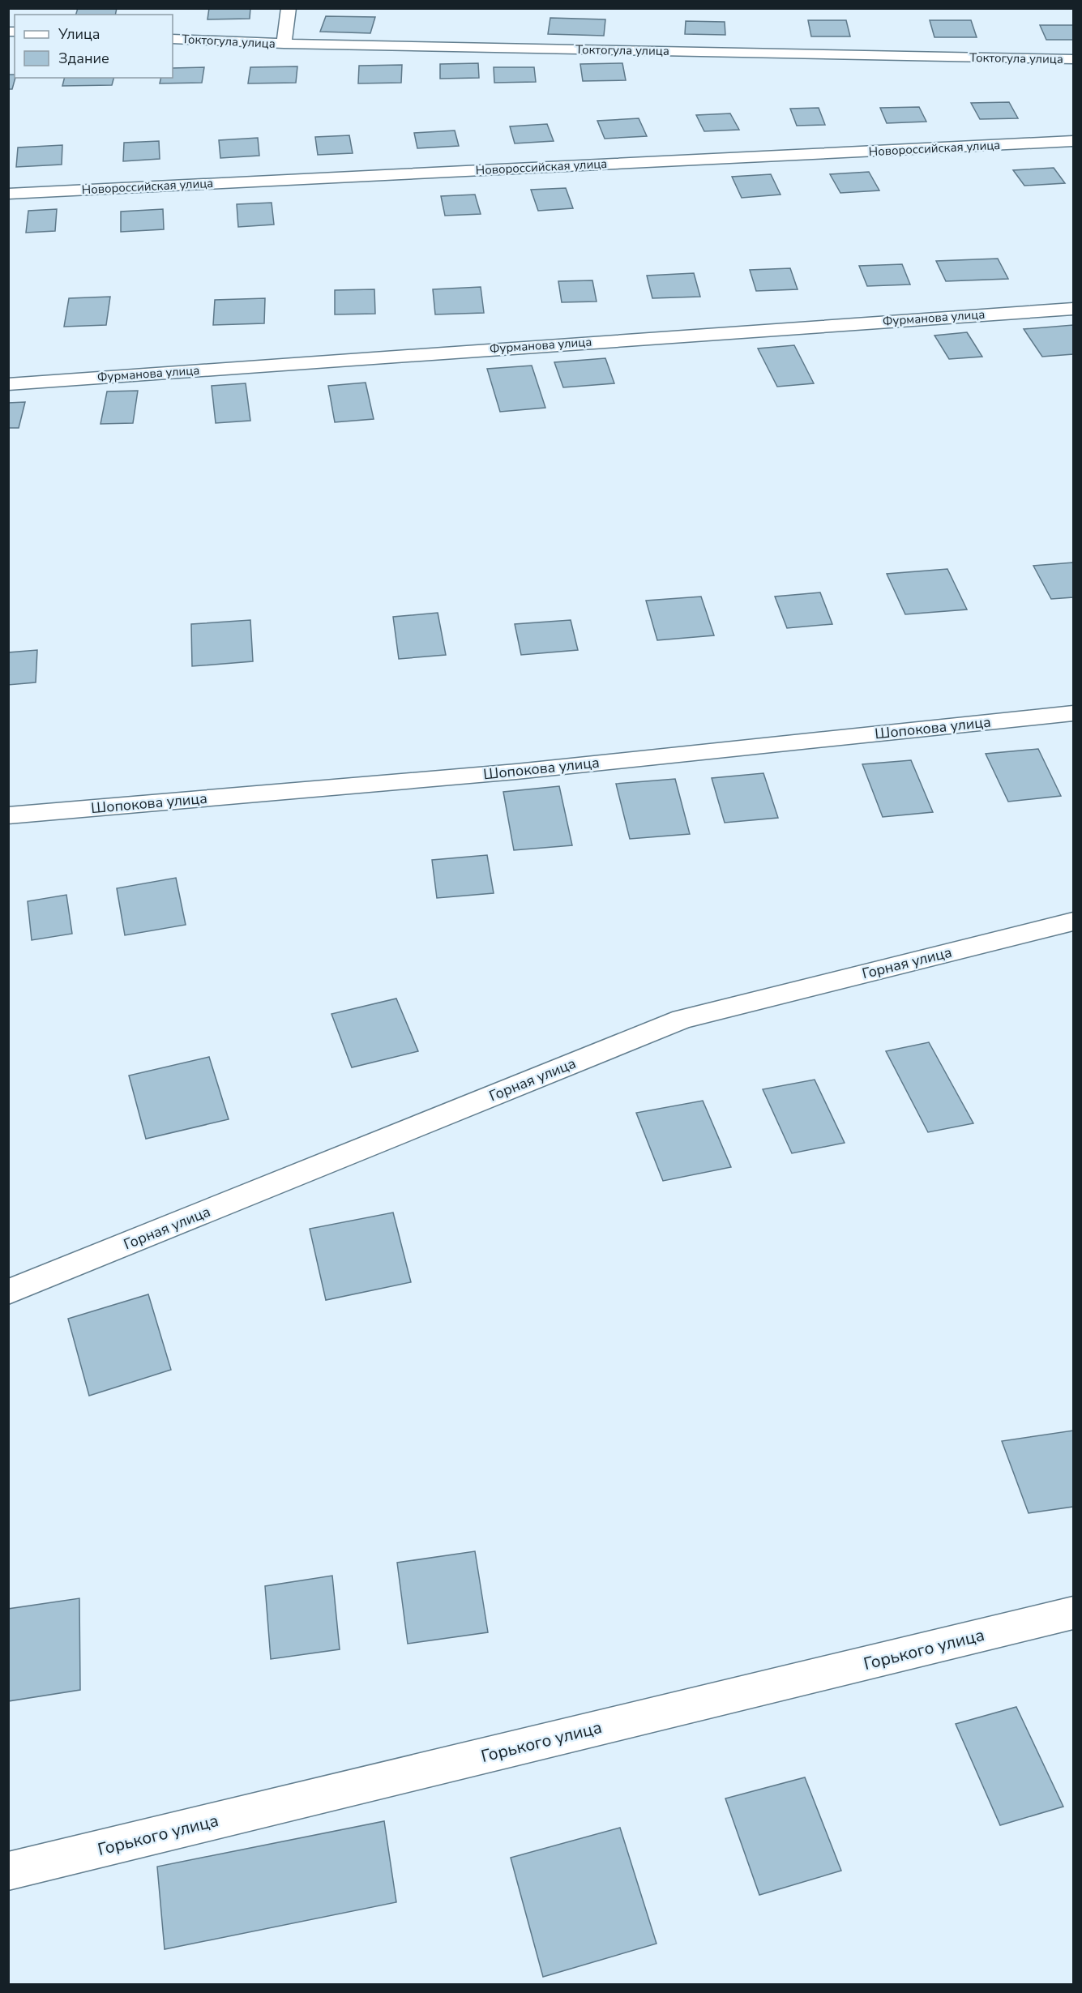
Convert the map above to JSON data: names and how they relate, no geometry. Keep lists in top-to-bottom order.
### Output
{
  "streets": {
    "street": [
      "Токтогула улица",
      "Новороссийская улица",
      "Фурманова улица",
      "Шопокова улица",
      "Горная улица",
      "Горького улица"
    ]
  },
  "legend": ["Улица", "Здание"]
}
